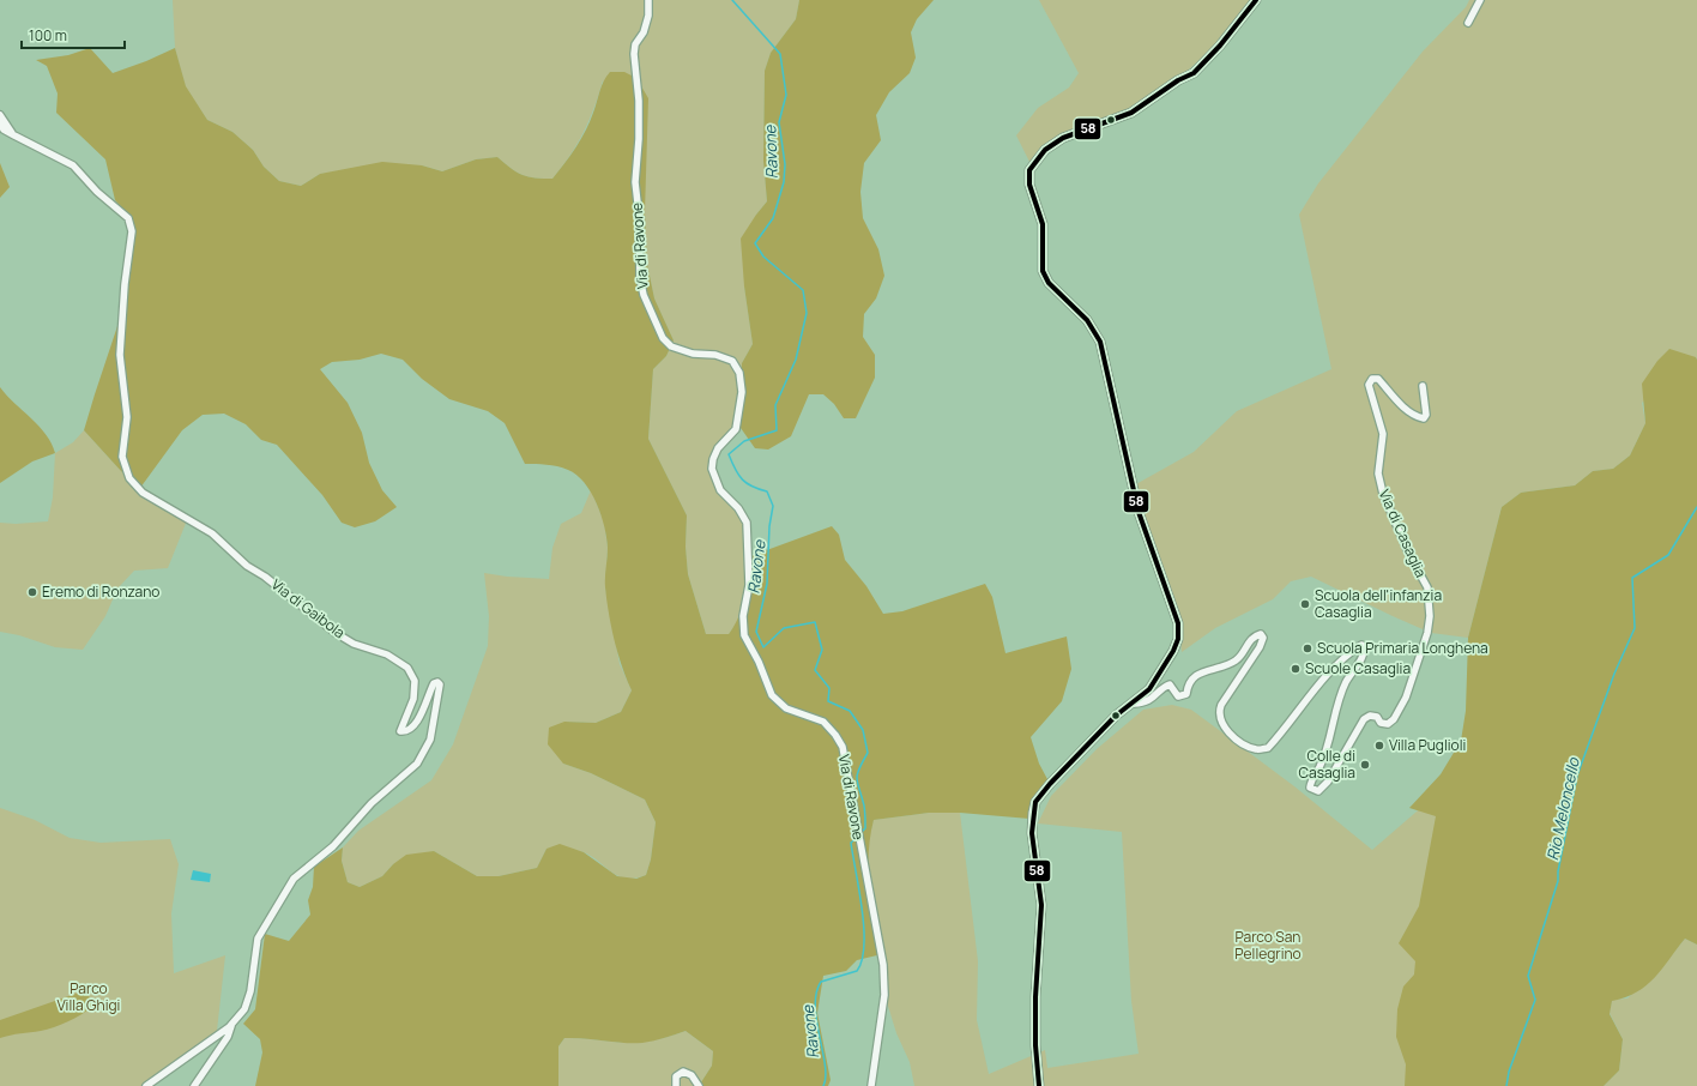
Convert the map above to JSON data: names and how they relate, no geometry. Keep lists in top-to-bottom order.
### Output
{
  "streets": {
    "street": ["Via di Ravone", "Via di Casaglia", "Via di Gaibola"]
  },
  "water": ["Ravone", "Rio Meloncello"],
  "parks": ["Parco San Pellegrino", "Parco Villa Ghigi"],
  "places": [
    "Eremo di Ronzano",
    "Scuola dell'infanzia Casaglia",
    "Scuola Primaria Longhena",
    "Scuole Casaglia",
    "Villa Puglioli",
    "Colle di Casaglia"
  ],
  "lines": ["transit line 58"],
  "scale_bar": "100 m"
}
